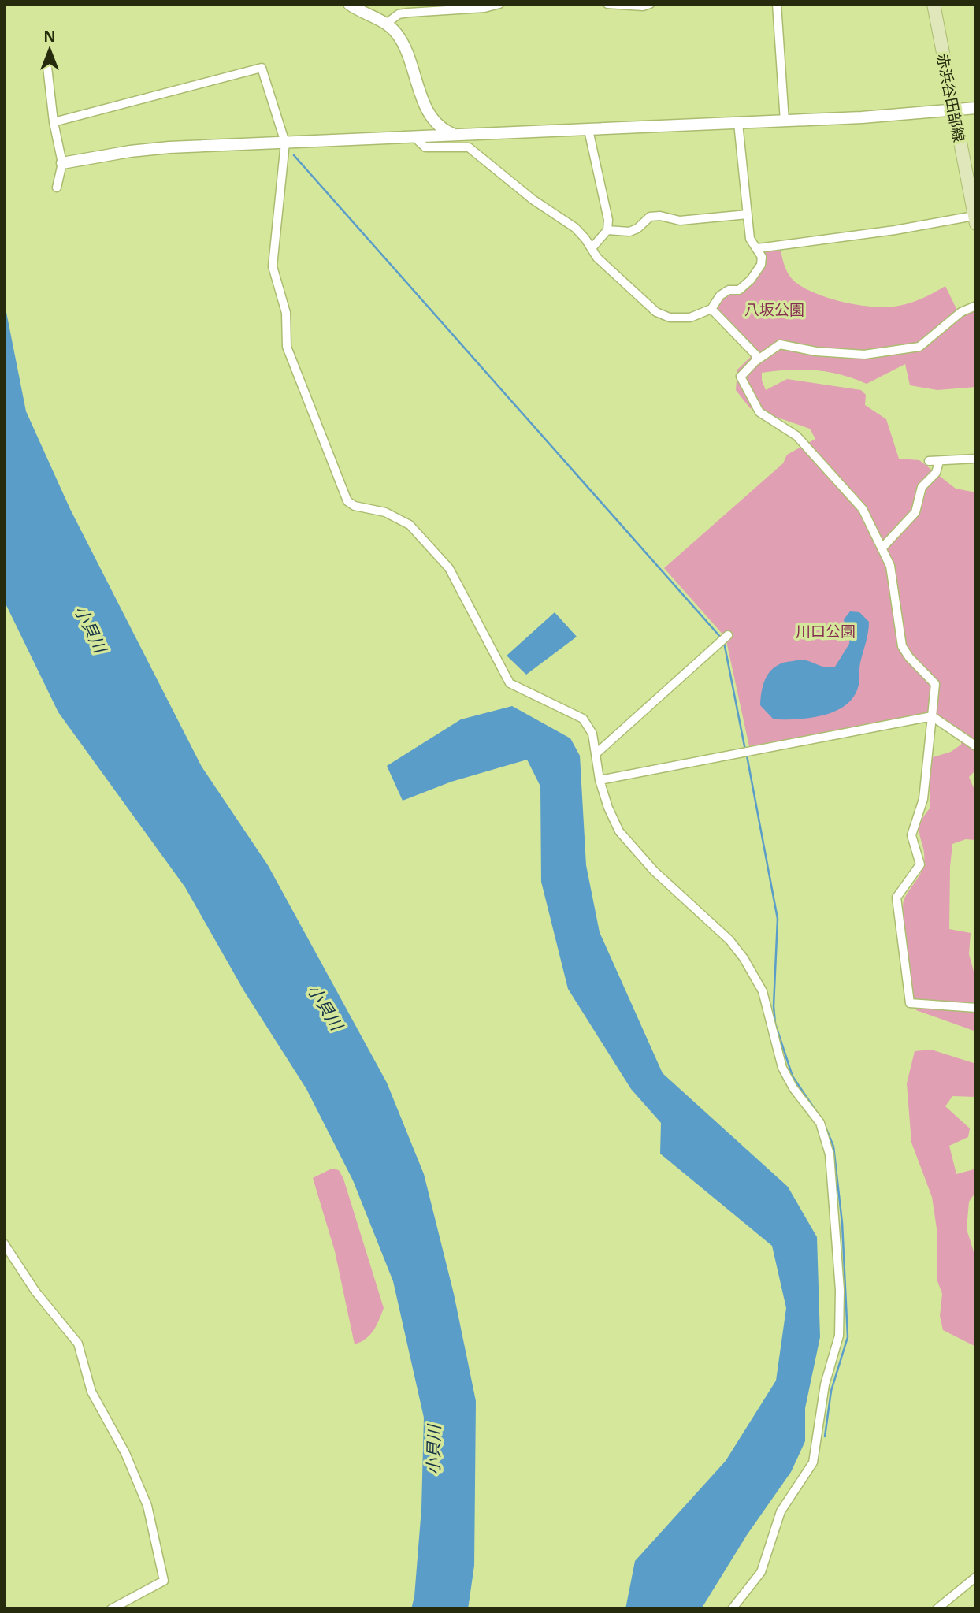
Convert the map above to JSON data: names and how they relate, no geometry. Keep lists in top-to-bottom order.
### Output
{
  "streets": {
    "main road": ["赤浜谷田部線"]
  },
  "water": ["小貝川"],
  "parks": ["八坂公園", "川口公園"],
  "north": "top"
}
